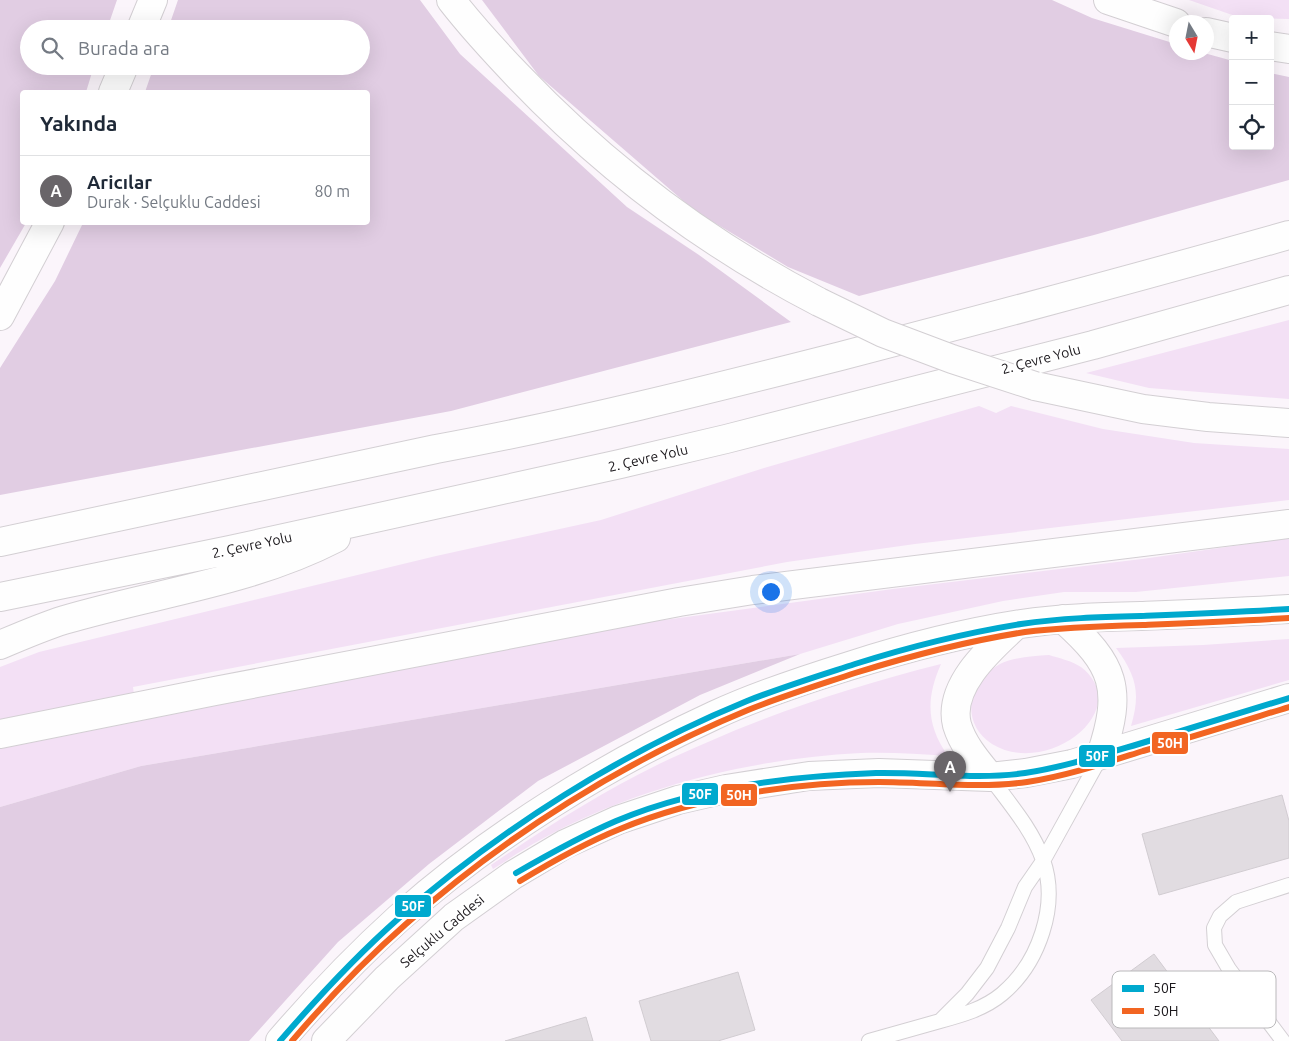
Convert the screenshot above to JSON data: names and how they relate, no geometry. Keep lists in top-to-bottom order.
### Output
{
  "streets": {
    "main road": ["2. Çevre Yolu", "Selçuklu Caddesi"]
  },
  "lines": ["transit line 50F", "transit line 50H"],
  "legend": ["50F", "50H"],
  "north": "bottom",
  "page": {
    "map_buttons": ["+", "−"],
    "search": "Burada ara",
    "heading": "Yakında",
    "list": [
      {
        "mark": "A",
        "name": "Aricılar",
        "note": "Durak · Selçuklu Caddesi",
        "value": "80 m"
      }
    ],
    "pins": "A"
  }
}
